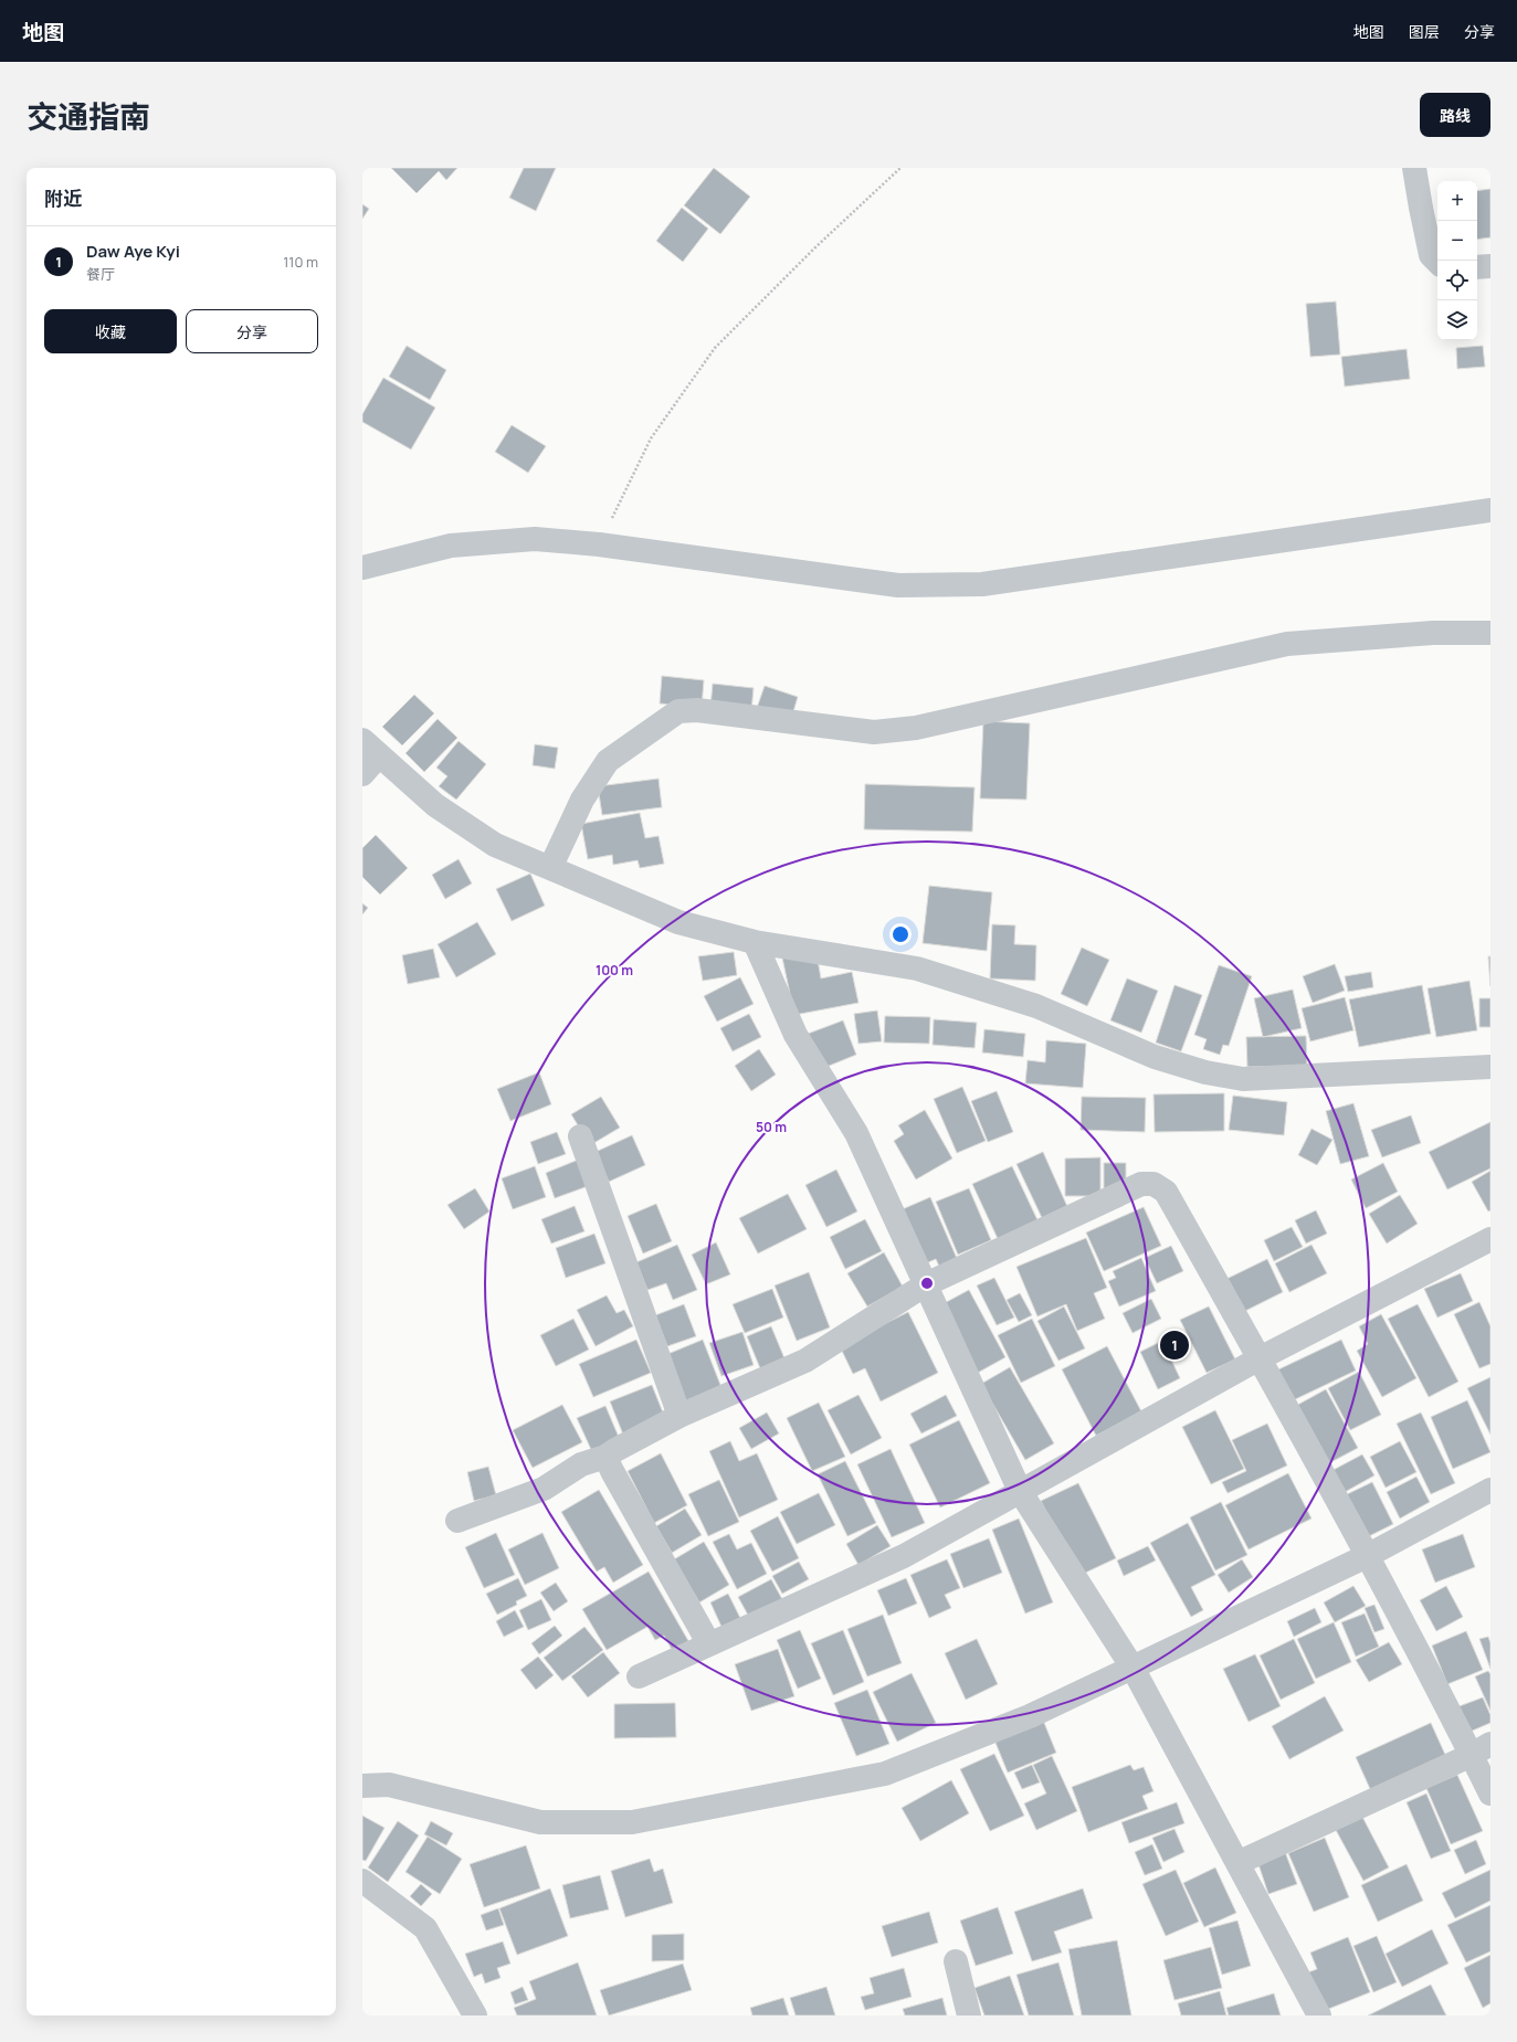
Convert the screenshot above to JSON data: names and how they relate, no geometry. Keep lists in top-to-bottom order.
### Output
{
  "page": {
    "header": "地图",
    "nav": ["地图", "图层", "分享"],
    "title": "交通指南",
    "buttons": [
      "路线",
      ["收藏", "分享"]
    ],
    "heading": "附近",
    "map_buttons": ["+", "−"],
    "list": [
      {
        "mark": "1",
        "name": "Daw Aye Kyi",
        "note": "餐厅",
        "value": "110 m"
      }
    ],
    "pins": "1"
  },
  "rings": ["100 m", "50 m"]
}
